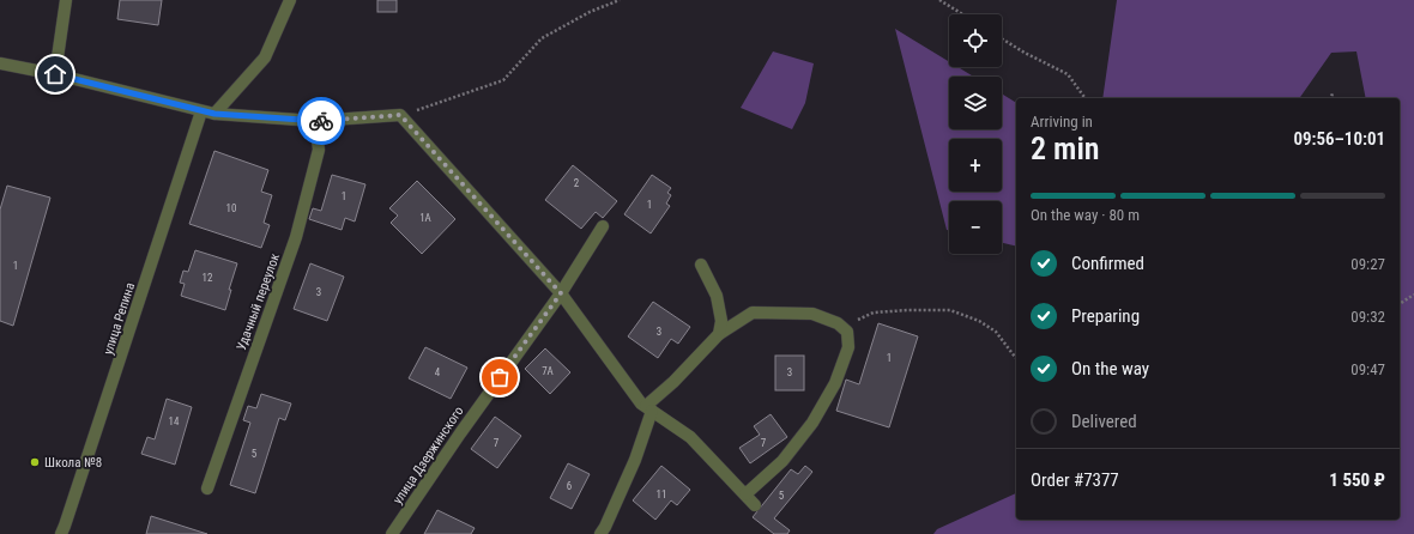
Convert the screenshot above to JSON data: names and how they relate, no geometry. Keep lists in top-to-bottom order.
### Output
{
  "streets": {
    "street": ["Удачный переулок", "улица Репина", "улица Дзержинского"]
  },
  "places": ["Школа №8"],
  "house_numbers": [
    "2",
    "1",
    "1",
    "10",
    "1А",
    "1",
    "12",
    "3",
    "3",
    "1",
    "7А",
    "4",
    "3",
    "14",
    "7",
    "7",
    "5",
    "6",
    "11",
    "5"
  ],
  "page": {
    "map_buttons": ["+", "−"],
    "heading": ["2 min", "Arriving in", "09:56–10:01"],
    "panel": ["Order #7377", "1 550 ₽"],
    "bar": "On the way · 80 m",
    "list": [
      ["Confirmed", "09:27"],
      ["Preparing", "09:32"],
      ["On the way", "09:47"],
      "Delivered"
    ]
  }
}
